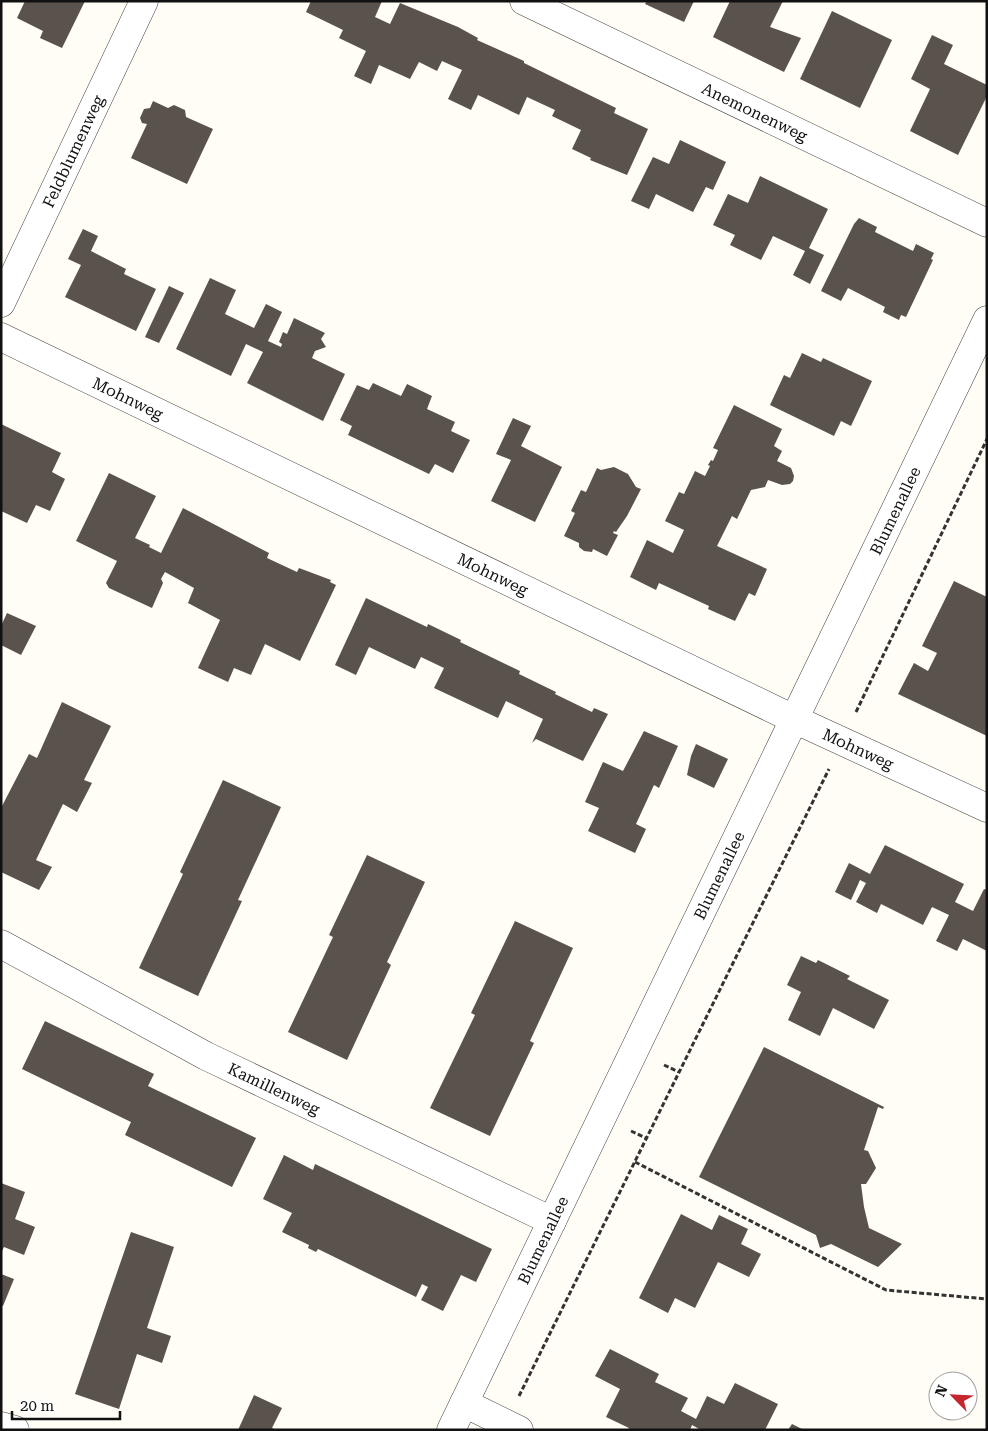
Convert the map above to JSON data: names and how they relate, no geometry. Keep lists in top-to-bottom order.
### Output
{
  "streets": {
    "street": [
      "Anemonenweg",
      "Feldblumenweg",
      "Mohnweg",
      "Blumenallee",
      "Kamillenweg"
    ]
  },
  "crossings": [
    ["Mohnweg", "Blumenallee"],
    ["Blumenallee", "Kamillenweg"]
  ],
  "scale_bar": "20 m",
  "north": "top left"
}
